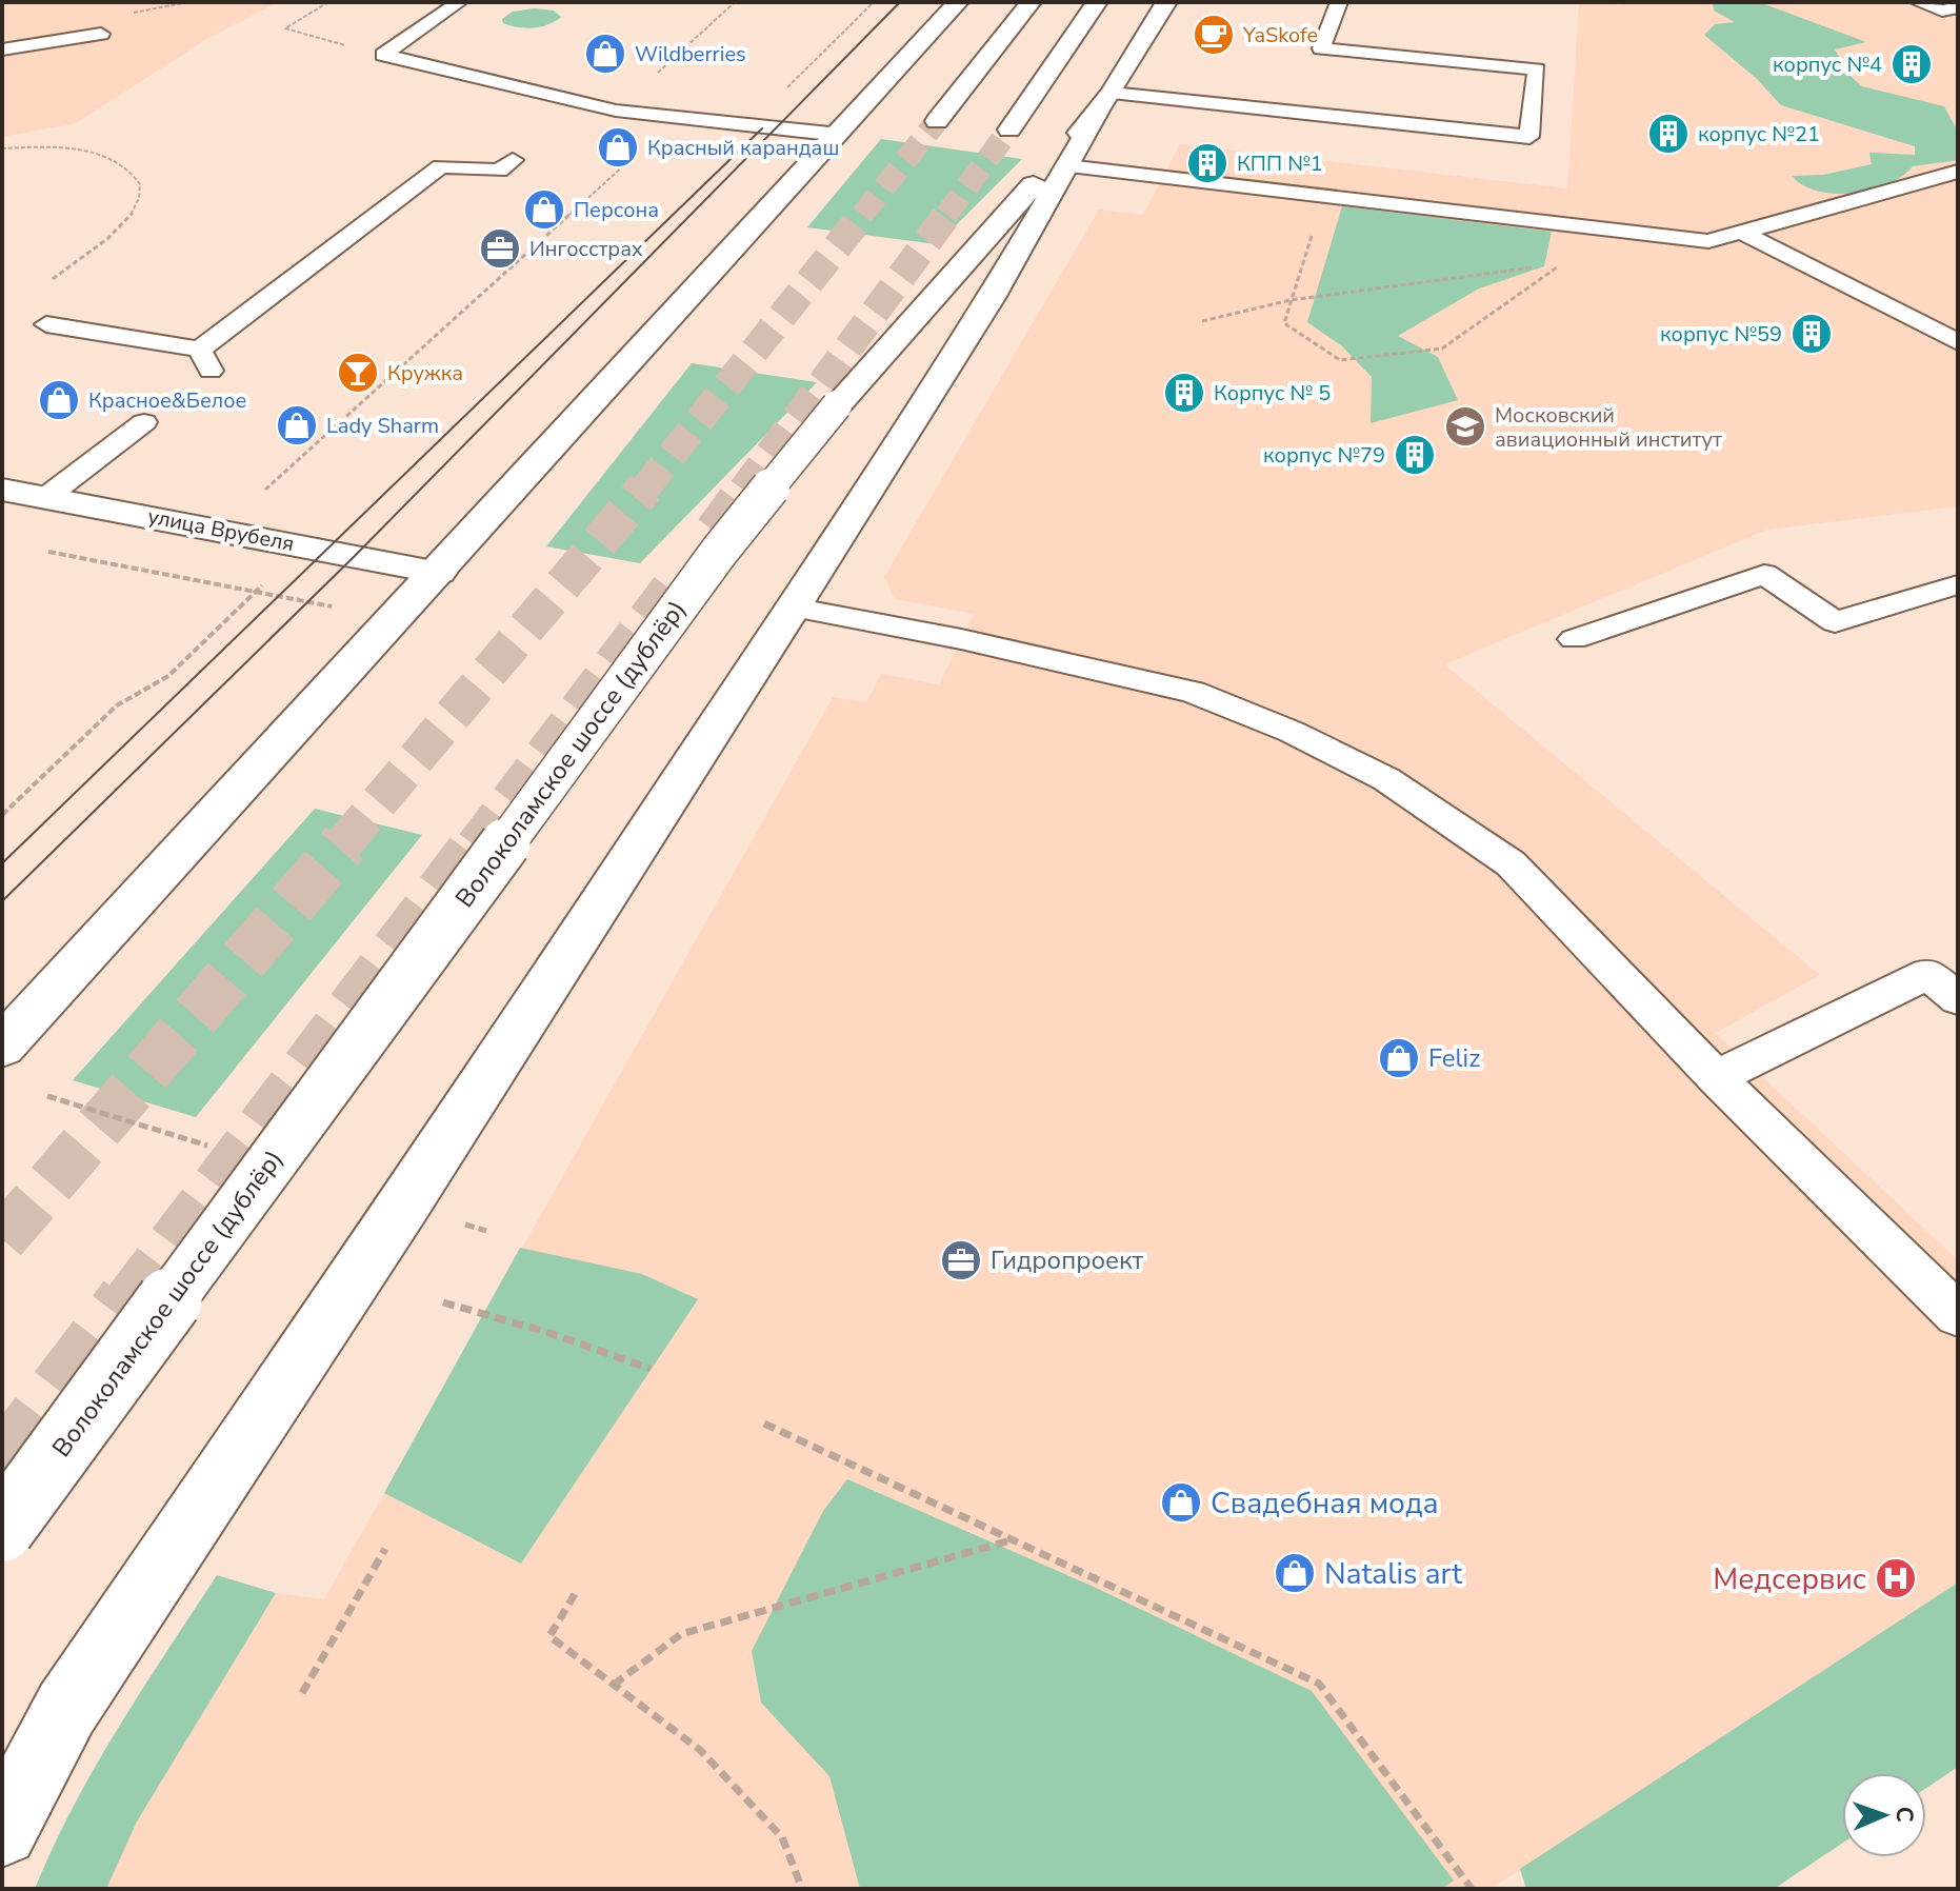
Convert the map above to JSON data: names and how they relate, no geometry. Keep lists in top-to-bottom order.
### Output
{
  "streets": {
    "main road": ["улица Врубеля", "Волоколамское шоссе (дублёр)"]
  },
  "places": {
    "cafe": ["YaSkofe"],
    "shop": [
      "Wildberries",
      "Красный карандаш",
      "Персона",
      "Красное&Белое",
      "Lady Sharm",
      "Feliz",
      "Свадебная мода",
      "Natalis art"
    ],
    "building": [
      "корпус №4",
      "корпус №21",
      "КПП №1",
      "корпус №59",
      "Корпус № 5",
      "корпус №79"
    ],
    "office": ["Ингосстрах", "Гидропроект"],
    "bar": ["Кружка"],
    "school or university": ["Московский авиационный институт"],
    "hospital": ["Медсервис"]
  },
  "north": "right"
}
